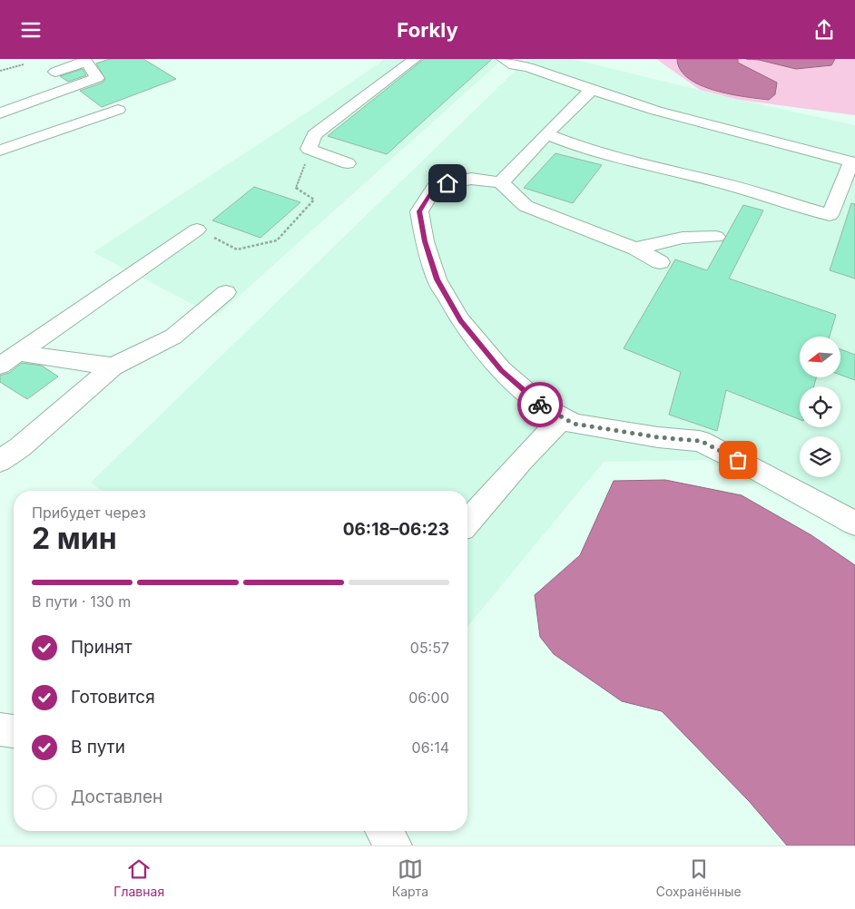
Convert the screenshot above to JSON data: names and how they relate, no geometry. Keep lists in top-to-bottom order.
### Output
{
  "north": "left",
  "page": {
    "header": "Forkly",
    "heading": ["2 мин", "Прибудет через", "06:18–06:23"],
    "bar": "В пути · 130 m",
    "list": [
      ["Принят", "05:57"],
      ["Готовится", "06:00"],
      ["В пути", "06:14"],
      "Доставлен"
    ],
    "tabs": ["Главная", "Карта", "Сохранённые"]
  }
}
